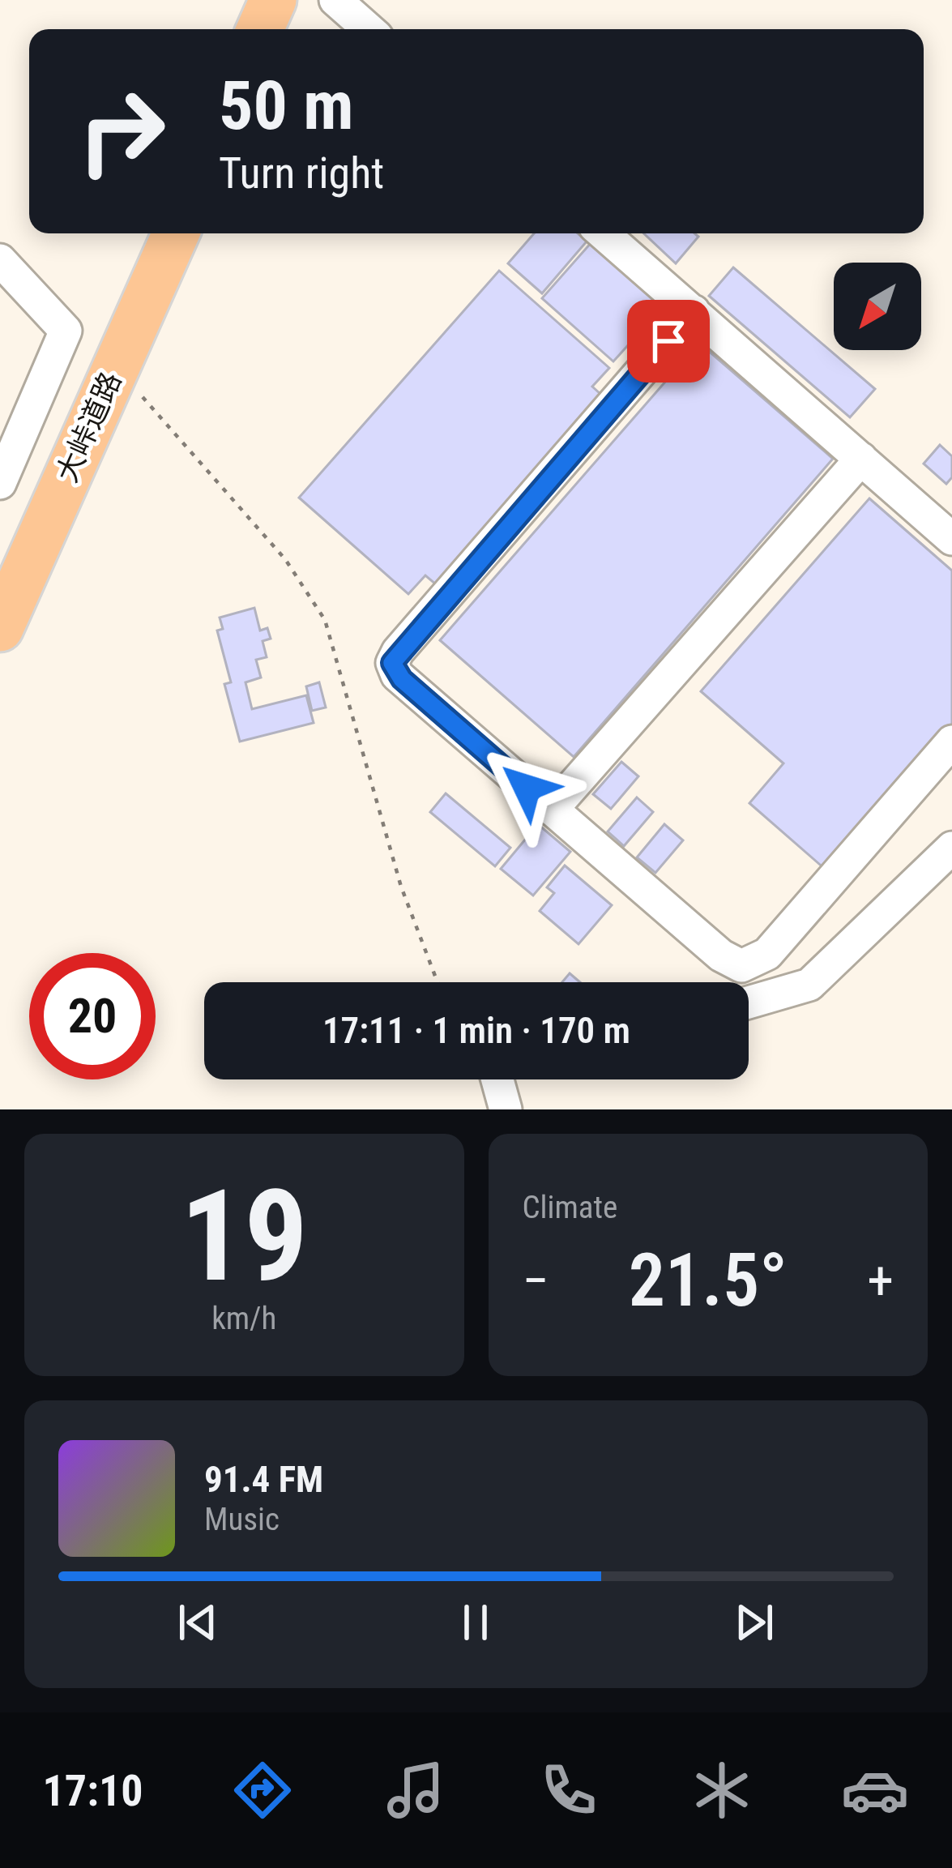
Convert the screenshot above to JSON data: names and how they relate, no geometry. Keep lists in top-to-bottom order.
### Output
{
  "streets": {
    "highway": ["大峠道路"]
  },
  "north": "bottom left",
  "page": {
    "turn": ["50 m", "Turn right"],
    "limit": "20",
    "trip": "17:11 · 1 min · 170 m",
    "tile": [
      ["19", "km/h"],
      "Climate"
    ],
    "heat": ["−", "21.5°", "+"],
    "song": ["91.4 FM", "Music"],
    "tabs": "17:10"
  }
}
